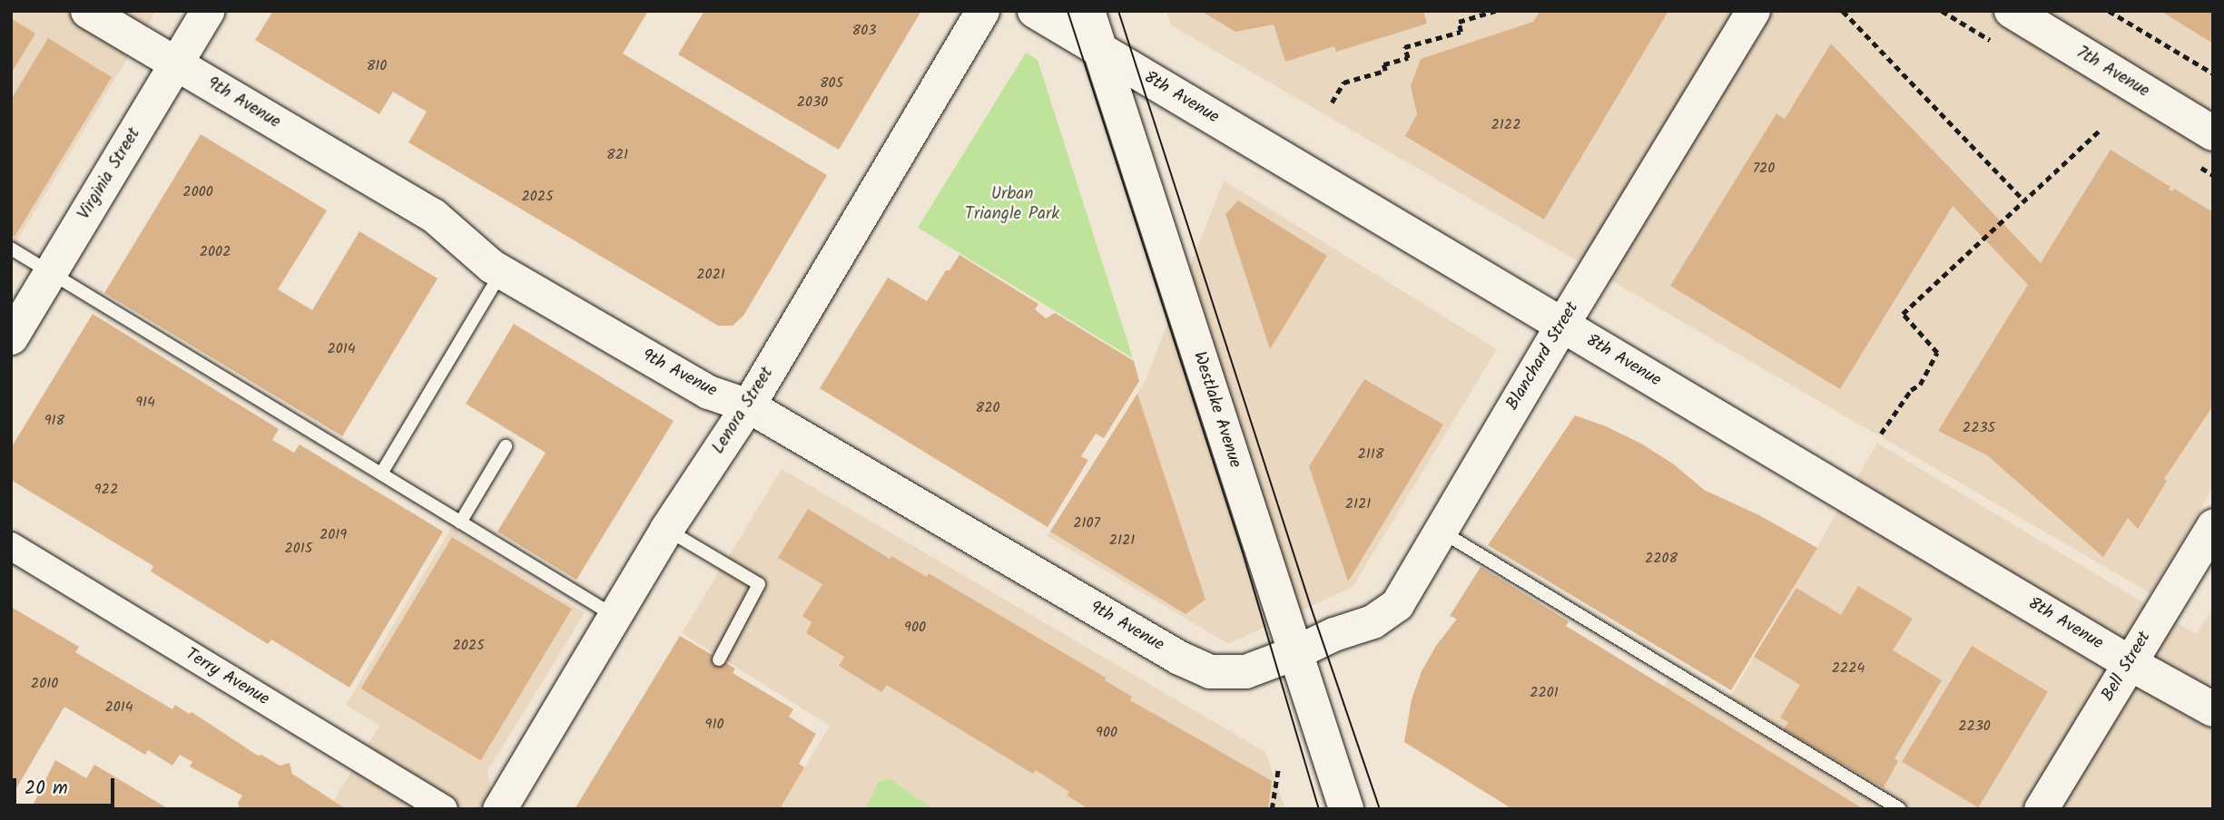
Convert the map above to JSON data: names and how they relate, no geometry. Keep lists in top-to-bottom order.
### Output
{
  "streets": {
    "main road": ["7th Avenue", "8th Avenue", "Westlake Avenue"],
    "street": [
      "9th Avenue",
      "Virginia Street",
      "Blanchard Street",
      "Lenora Street",
      "Bell Street",
      "Terry Avenue"
    ]
  },
  "crossings": [
    ["8th Avenue", "Blanchard Street"],
    ["8th Avenue", "Westlake Avenue"],
    ["8th Avenue", "Bell Street"],
    ["9th Avenue", "Virginia Street"],
    ["9th Avenue", "Blanchard Street"],
    ["9th Avenue", "Westlake Avenue"],
    ["9th Avenue", "Lenora Street"],
    ["Blanchard Street", "Westlake Avenue"]
  ],
  "parks": ["Urban Triangle Park"],
  "house_numbers": [
    "803",
    "810",
    "805",
    "2030",
    "2122",
    "821",
    "720",
    "2000",
    "2025",
    "2002",
    "2021",
    "2014",
    "914",
    "820",
    "918",
    "2235",
    "2118",
    "922",
    "2121",
    "2107",
    "2019",
    "2121",
    "2015",
    "2208",
    "900",
    "2025",
    "2224",
    "2010",
    "2201",
    "2014",
    "910",
    "2230",
    "900"
  ],
  "scale_bar": "20 m"
}
